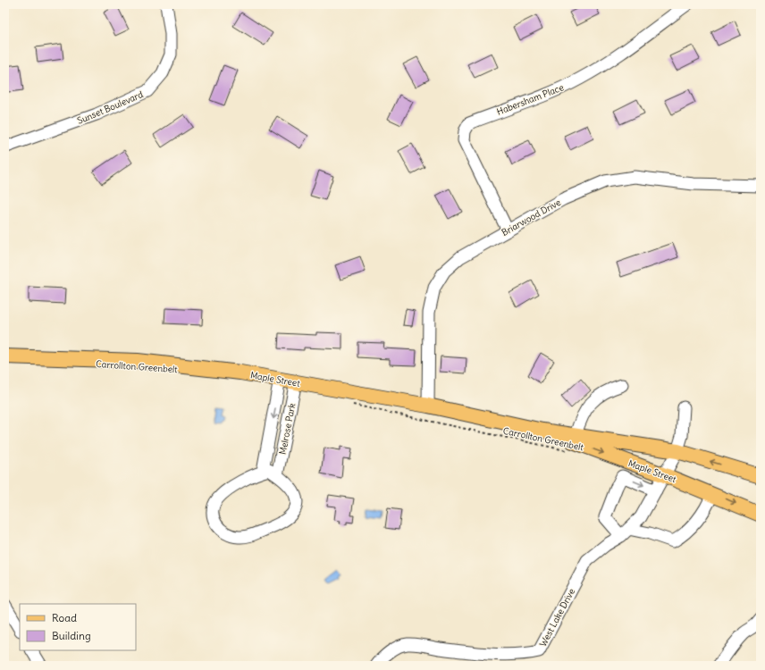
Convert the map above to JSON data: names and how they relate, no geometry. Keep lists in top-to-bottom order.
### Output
{
  "streets": {
    "main road": ["Maple Street"],
    "street": [
      "Habersham Place",
      "Sunset Boulevard",
      "Briarwood Drive",
      "Melrose Park",
      "West Lake Drive"
    ],
    "path": ["Carrollton Greenbelt"]
  },
  "crossings": [
    ["Habersham Place", "Briarwood Drive"],
    ["Briarwood Drive", "Maple Street"],
    ["Maple Street", "Melrose Park"],
    ["Maple Street", "West Lake Drive"]
  ],
  "legend": ["Road", "Building"]
}
